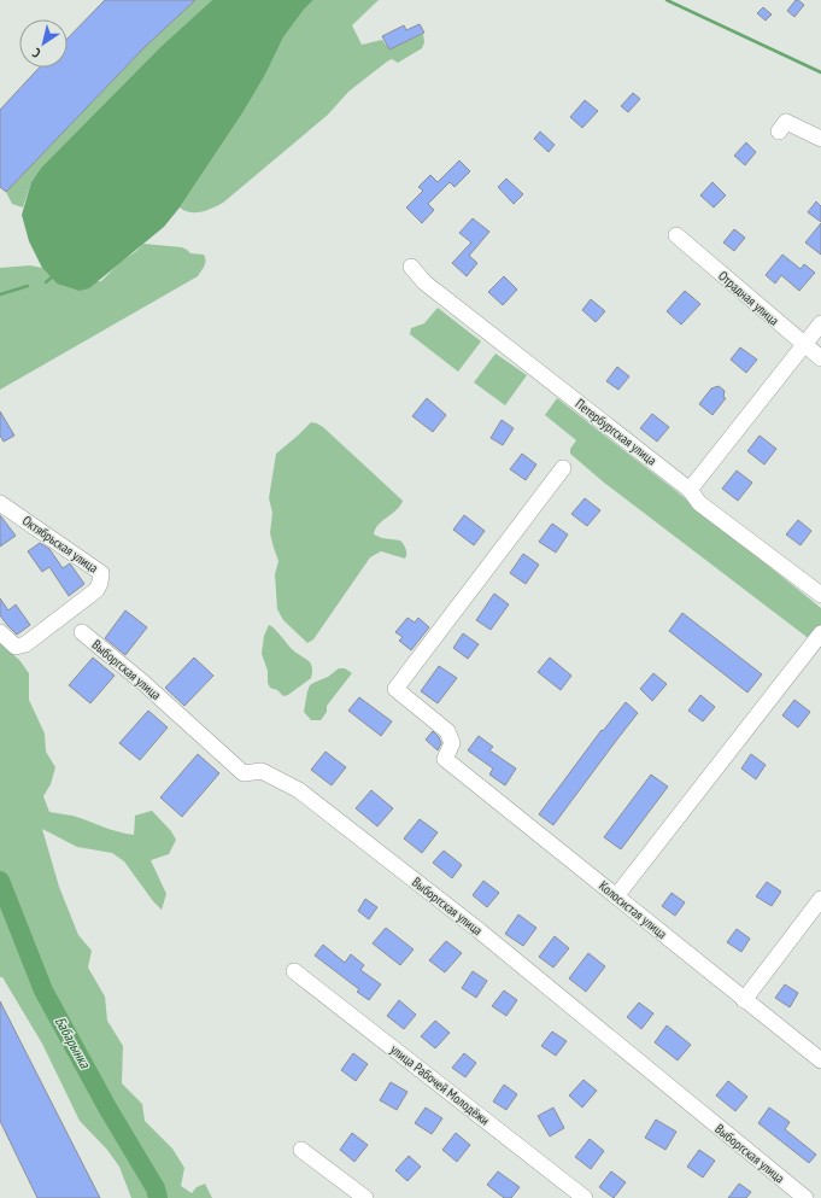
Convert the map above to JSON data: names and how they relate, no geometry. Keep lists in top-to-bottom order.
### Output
{
  "streets": {
    "street": [
      "Отрадная улица",
      "Петербургская улица",
      "Октябрьская улица",
      "Выборгская улица",
      "Колосистая улица",
      "улица Рабочей Молодёжи"
    ]
  },
  "water": ["Бабарынка"],
  "north": "bottom left"
}
